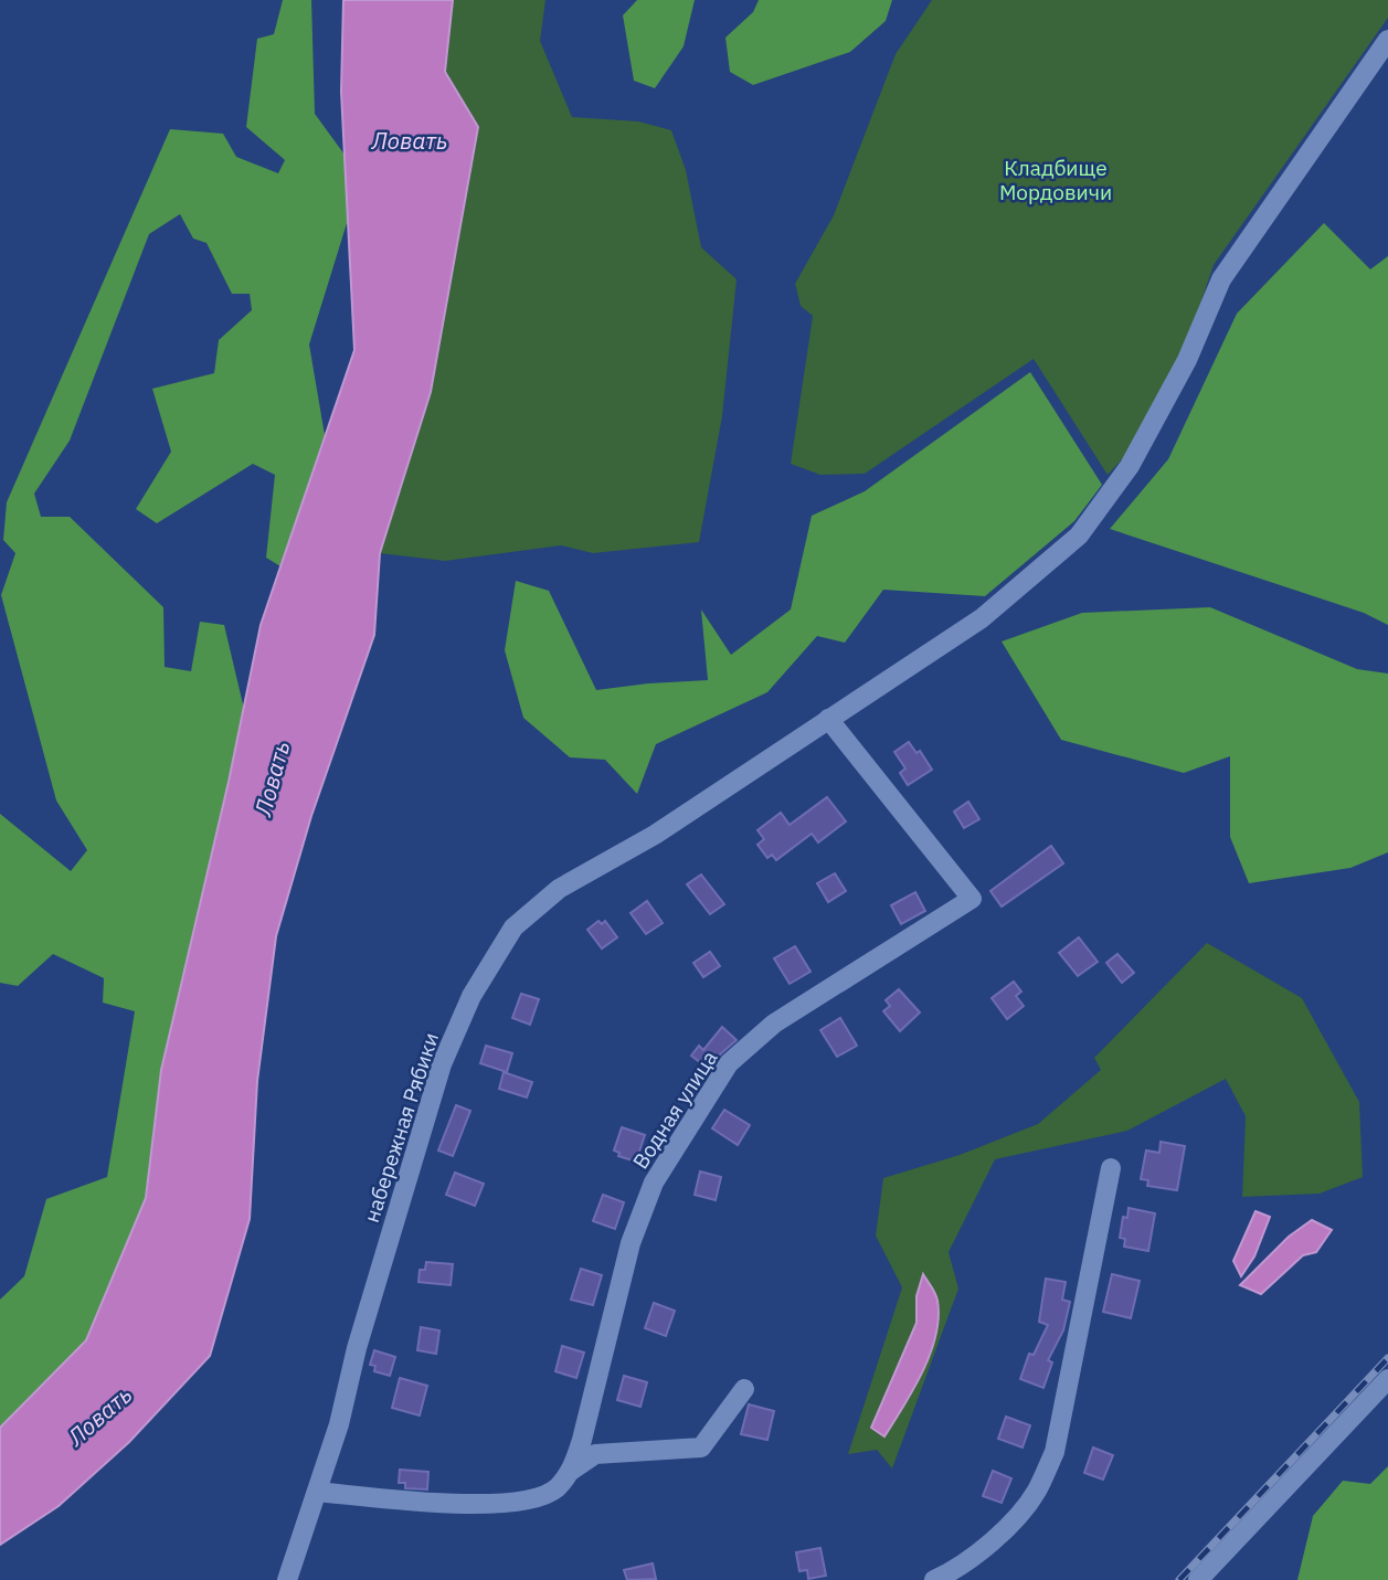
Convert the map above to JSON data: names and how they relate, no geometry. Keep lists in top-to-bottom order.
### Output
{
  "streets": {
    "street": ["Водная улица", "набережная Рябики"]
  },
  "crossings": [
    ["Водная улица", "набережная Рябики"]
  ],
  "water": ["Ловать"],
  "parks": ["Кладбище Мордовичи"]
}
